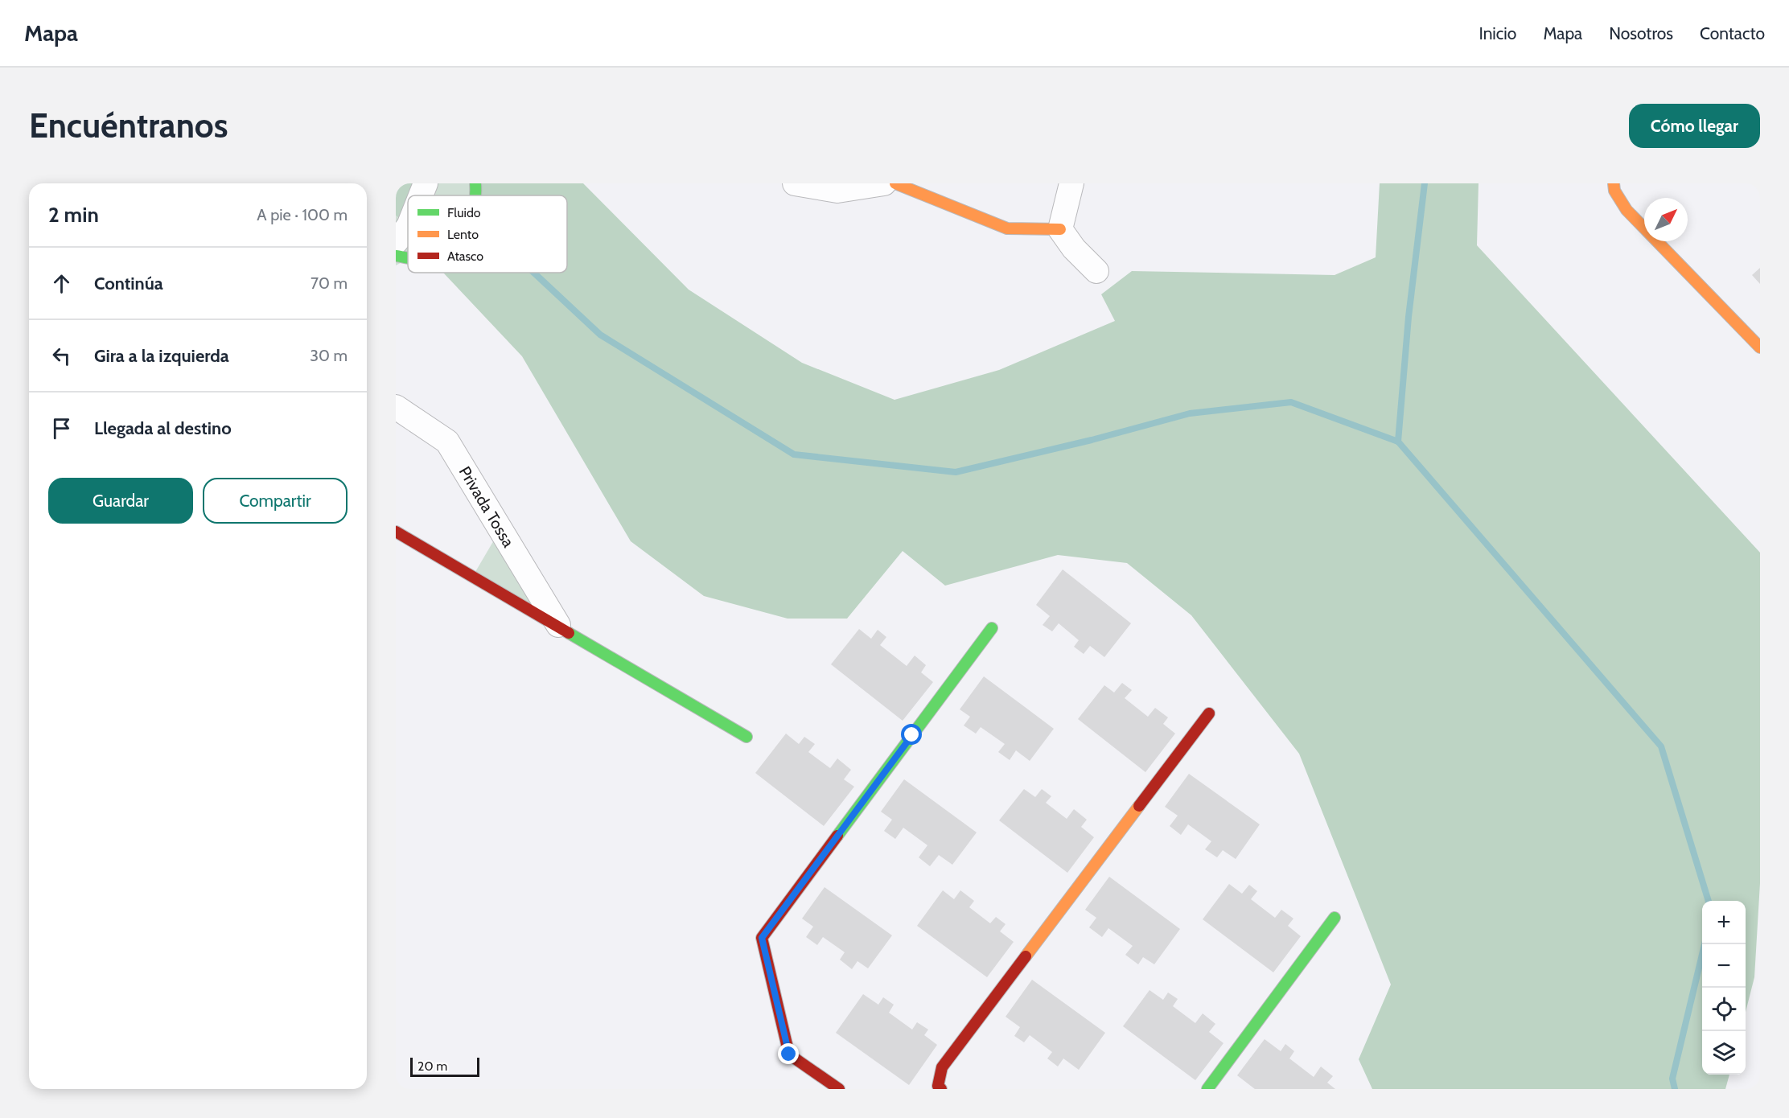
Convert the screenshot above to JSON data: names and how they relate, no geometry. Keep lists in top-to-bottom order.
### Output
{
  "streets": {
    "street": ["Privada Tossa"]
  },
  "legend": ["Fluido", "Lento", "Atasco"],
  "scale_bar": "20 m",
  "north": "top right",
  "page": {
    "header": "Mapa",
    "nav": [
      "Inicio",
      "Mapa",
      "Nosotros",
      "Contacto"
    ],
    "buttons": [
      "Cómo llegar",
      ["Guardar", "Compartir"]
    ],
    "title": "Encuéntranos",
    "heading": ["2 min", "A pie · 100 m"],
    "list": [
      ["Continúa", "70 m"],
      ["Gira a la izquierda", "30 m"],
      "Llegada al destino"
    ],
    "map_buttons": ["+", "−"],
    "scale": "20 m"
  }
}
